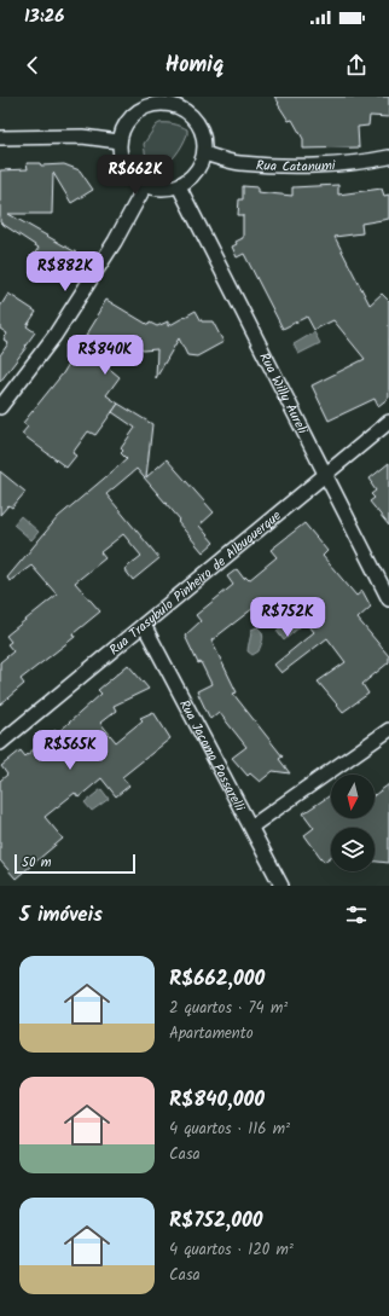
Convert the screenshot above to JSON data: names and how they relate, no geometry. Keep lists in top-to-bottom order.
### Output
{
  "streets": {
    "street": [
      "Rua Catanumi",
      "Rua Willy Aureli",
      "Rua Trasybulo Pinheiro de Albuquerque",
      "Rua Jacomo Passarelli"
    ]
  },
  "crossings": [
    ["Rua Catanumi", "Rua Willy Aureli"],
    ["Rua Willy Aureli", "Rua Trasybulo Pinheiro de Albuquerque"],
    ["Rua Trasybulo Pinheiro de Albuquerque", "Rua Jacomo Passarelli"]
  ],
  "scale_bar": "50 m",
  "north": "bottom",
  "page": {
    "status": "13:26",
    "header": "Homiq",
    "price": [
      "R$662K",
      "R$882K",
      "R$840K",
      "R$752K",
      "R$565K"
    ],
    "scale": "50 m",
    "heading": "5 imóveis",
    "list": [
      {
        "name": "R$662,000",
        "note": "2 quartos · 74 m² · Apartamento"
      },
      {
        "name": "R$840,000",
        "note": "4 quartos · 116 m² · Casa"
      },
      {
        "name": "R$752,000",
        "note": "4 quartos · 120 m² · Casa"
      }
    ]
  }
}
